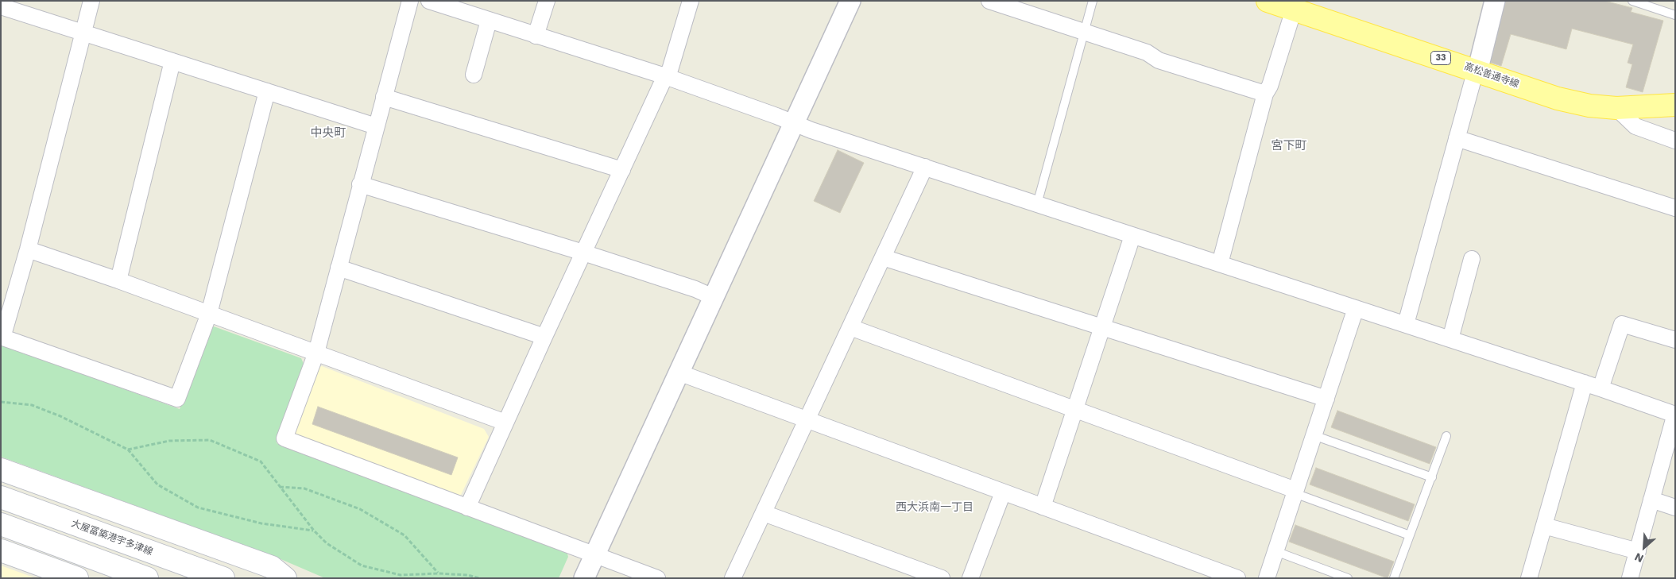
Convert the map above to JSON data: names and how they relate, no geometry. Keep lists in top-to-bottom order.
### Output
{
  "streets": {
    "main road": ["33", "高松善通寺線", "大屋冨築港宇多津線"]
  },
  "districts": ["中央町", "宮下町", "西大浜南一丁目"],
  "north": "bottom left"
}
